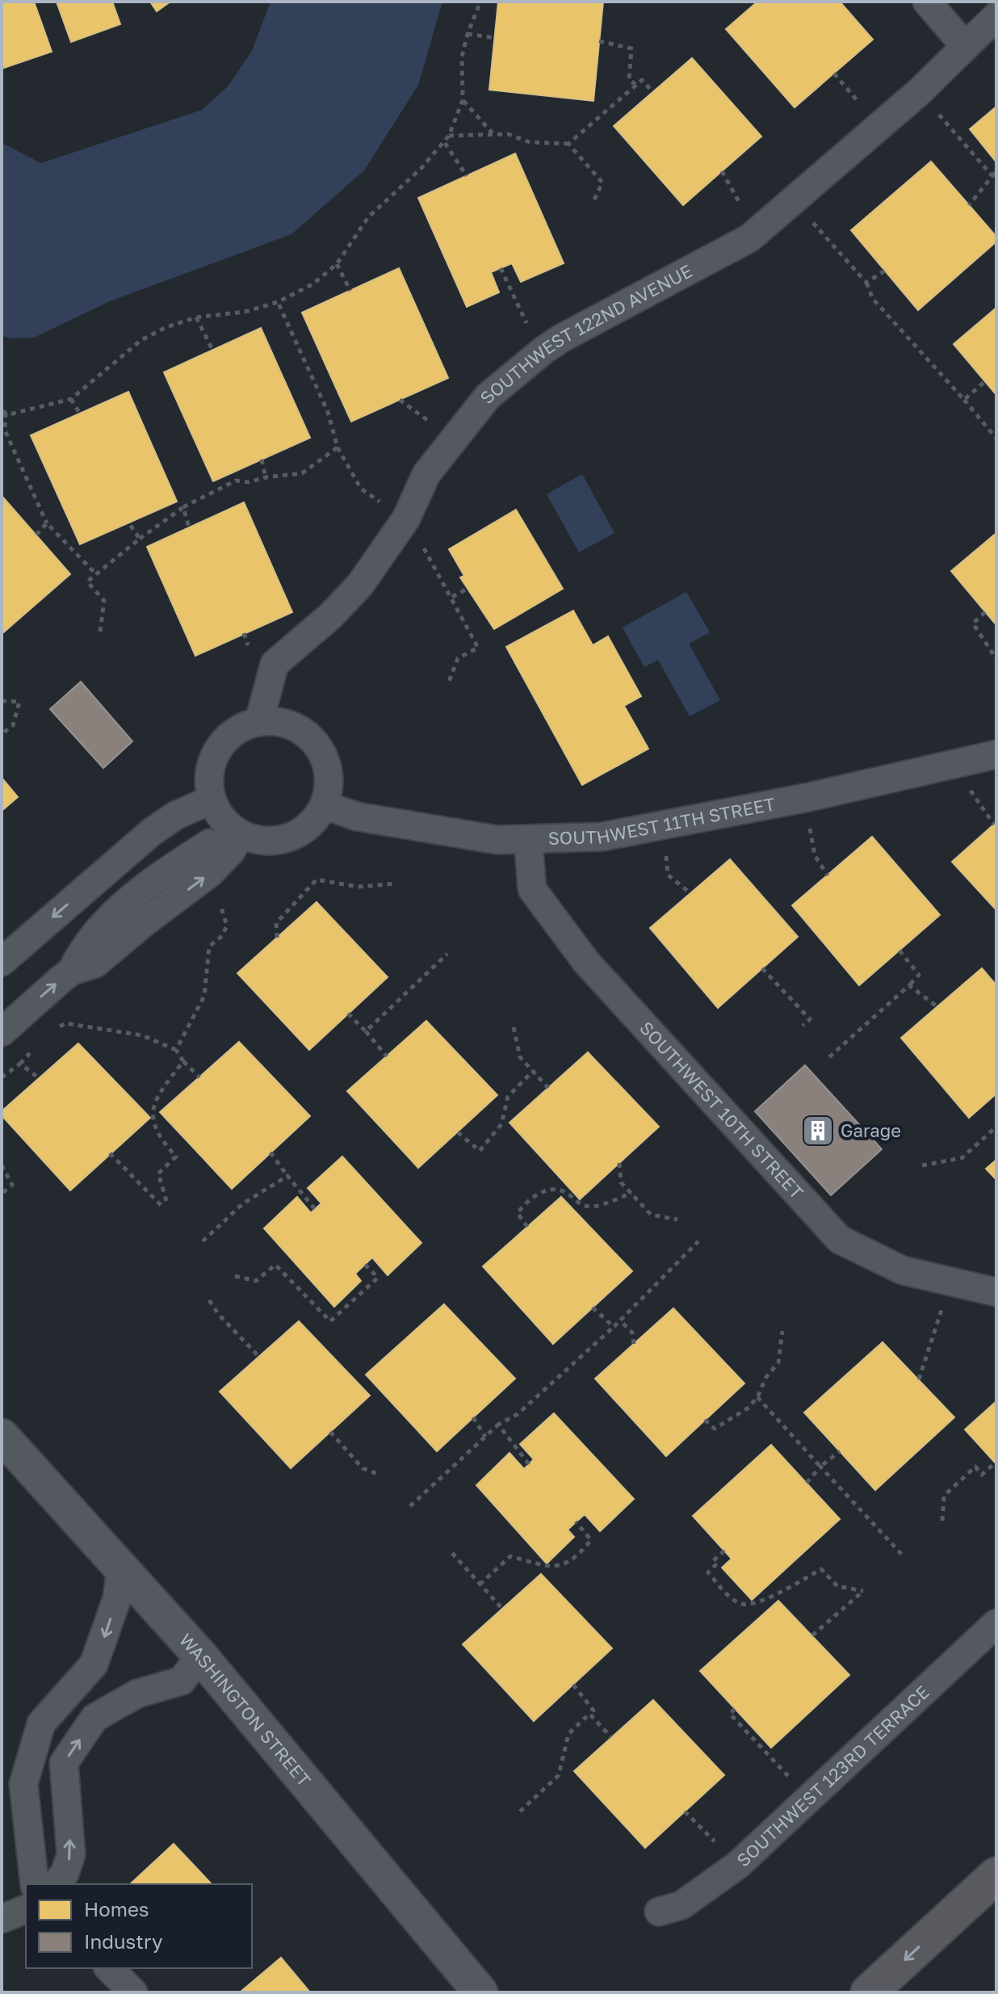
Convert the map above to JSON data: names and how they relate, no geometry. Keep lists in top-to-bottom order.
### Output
{
  "streets": {
    "street": [
      "SOUTHWEST 122ND AVENUE",
      "SOUTHWEST 11TH STREET",
      "SOUTHWEST 10TH STREET",
      "WASHINGTON STREET",
      "SOUTHWEST 123RD TERRACE"
    ]
  },
  "crossings": [
    ["SOUTHWEST 122ND AVENUE", "SOUTHWEST 11TH STREET"],
    ["SOUTHWEST 11TH STREET", "SOUTHWEST 10TH STREET"]
  ],
  "places": {
    "building": ["Garage"]
  },
  "legend": ["Homes", "Industry"]
}
